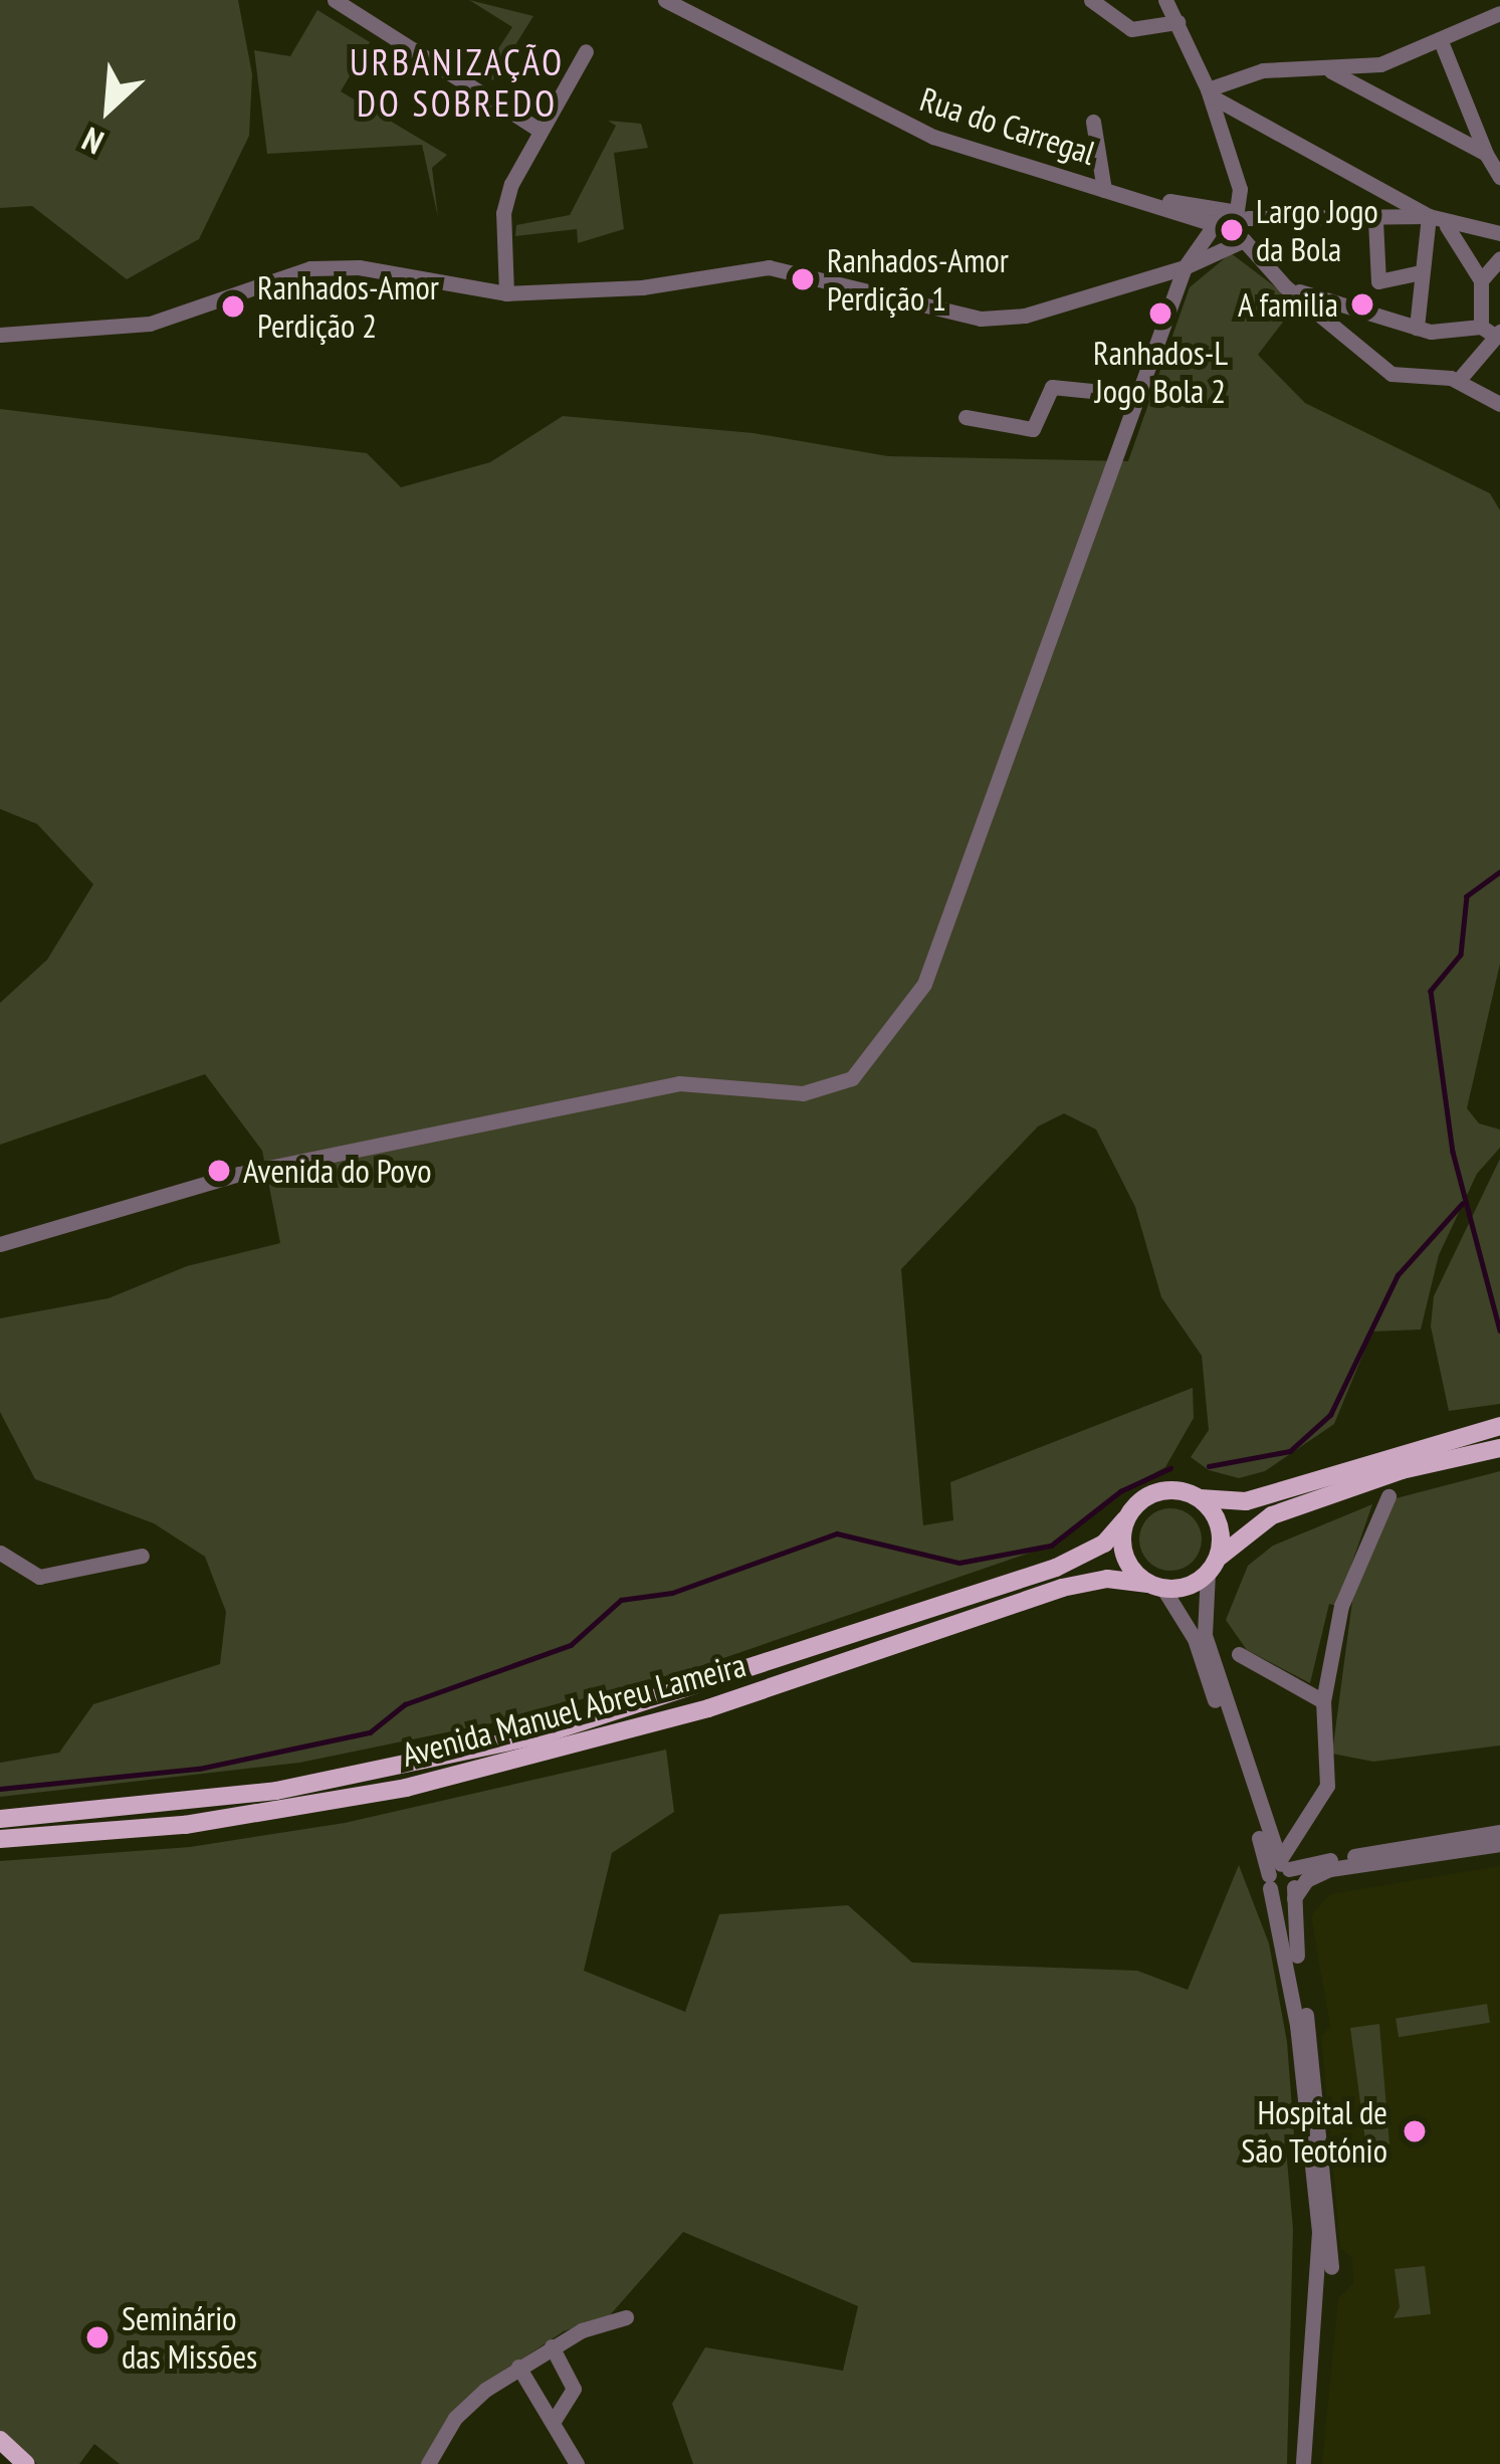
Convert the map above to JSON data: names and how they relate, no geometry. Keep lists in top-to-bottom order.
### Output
{
  "streets": {
    "main road": ["Avenida Manuel Abreu Lameira"],
    "street": ["Rua do Carregal"]
  },
  "districts": ["URBANIZAÇÃO DO SOBREDO"],
  "places": [
    "Largo Jogo da Bola",
    "Ranhados-Amor Perdição 1",
    "A familia",
    "Ranhados-Amor Perdição 2",
    "Ranhados-L Jogo Bola 2",
    "Avenida do Povo",
    "Hospital de São Teotónio",
    "Seminário das Missões"
  ],
  "north": "bottom left"
}
